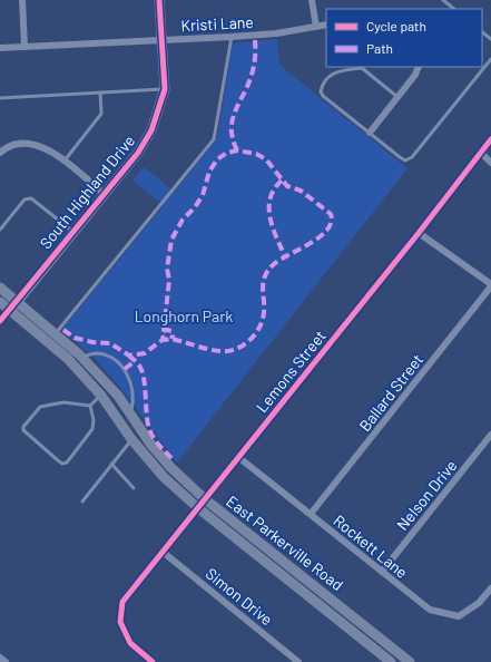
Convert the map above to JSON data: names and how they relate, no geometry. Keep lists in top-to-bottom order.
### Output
{
  "streets": {
    "main road": ["South Highland Drive", "East Parkerville Road"],
    "street": [
      "Kristi Lane",
      "Lemons Street",
      "Ballard Street",
      "Nelson Drive",
      "Rockett Lane",
      "Simon Drive"
    ]
  },
  "crossings": [
    ["Kristi Lane", "South Highland Drive"],
    ["South Highland Drive", "East Parkerville Road"],
    ["Lemons Street", "East Parkerville Road"],
    ["Lemons Street", "Rockett Lane"],
    ["Lemons Street", "Simon Drive"],
    ["Ballard Street", "Rockett Lane"],
    ["Nelson Drive", "Rockett Lane"]
  ],
  "parks": ["Longhorn Park"],
  "legend": ["Cycle path", "Path"]
}
